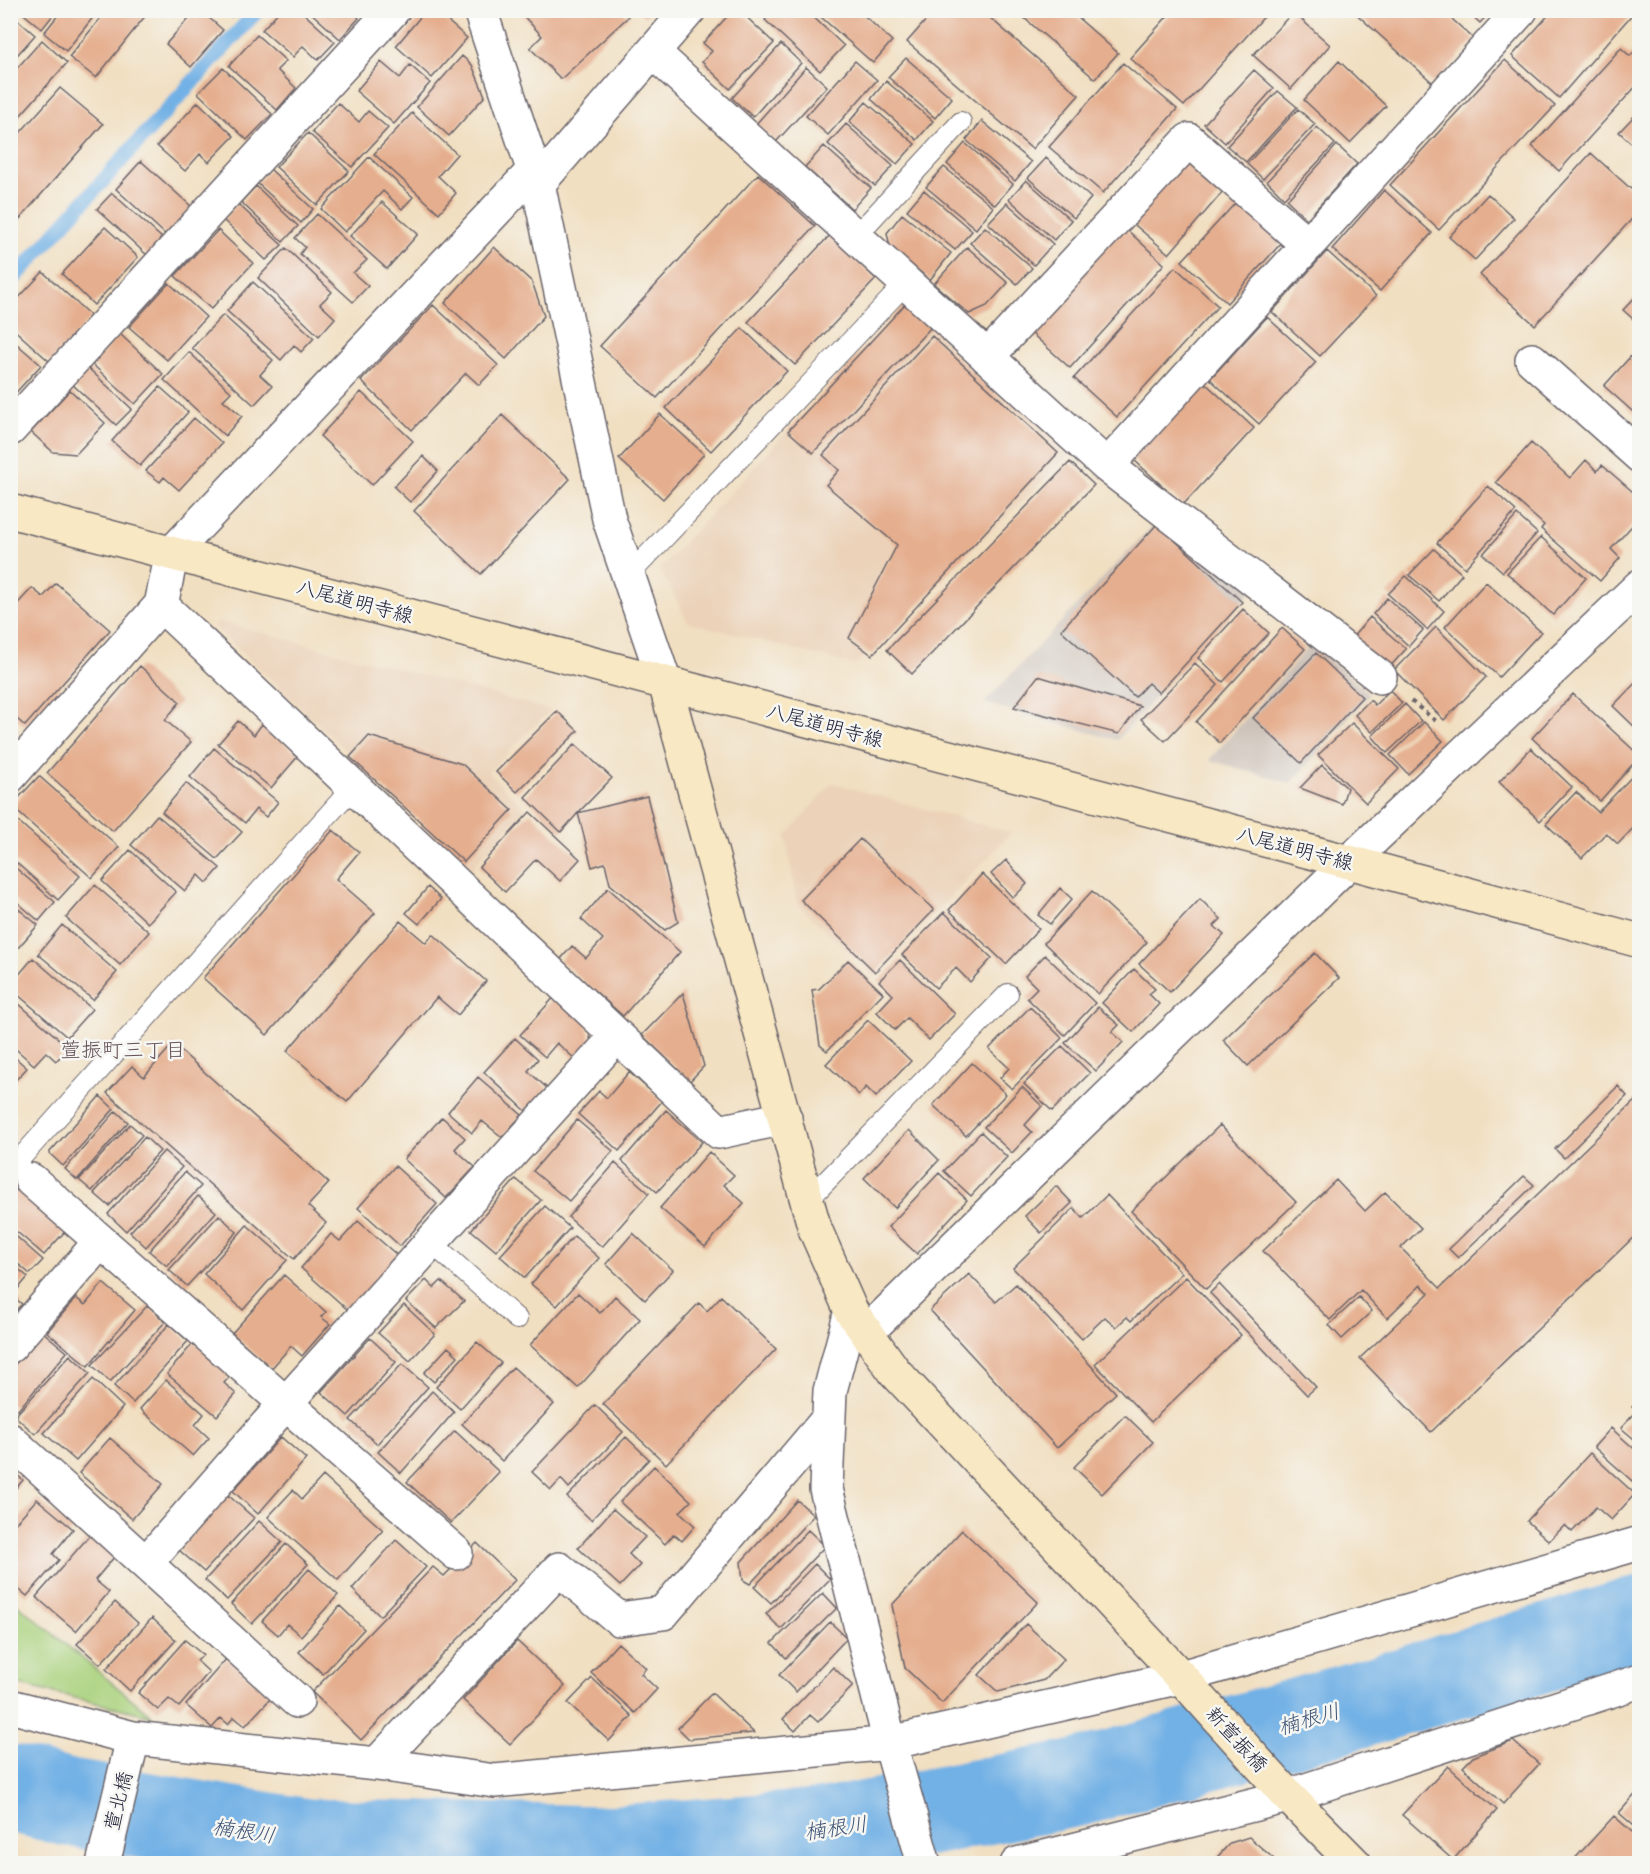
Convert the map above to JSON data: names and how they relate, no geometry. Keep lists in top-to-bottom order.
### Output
{
  "streets": {
    "main road": ["八尾道明寺線", "新萱振橋"],
    "street": ["萱北橋"]
  },
  "crossings": [
    ["八尾道明寺線", "新萱振橋"]
  ],
  "districts": ["萱振町三丁目"],
  "water": ["楠根川"]
}
